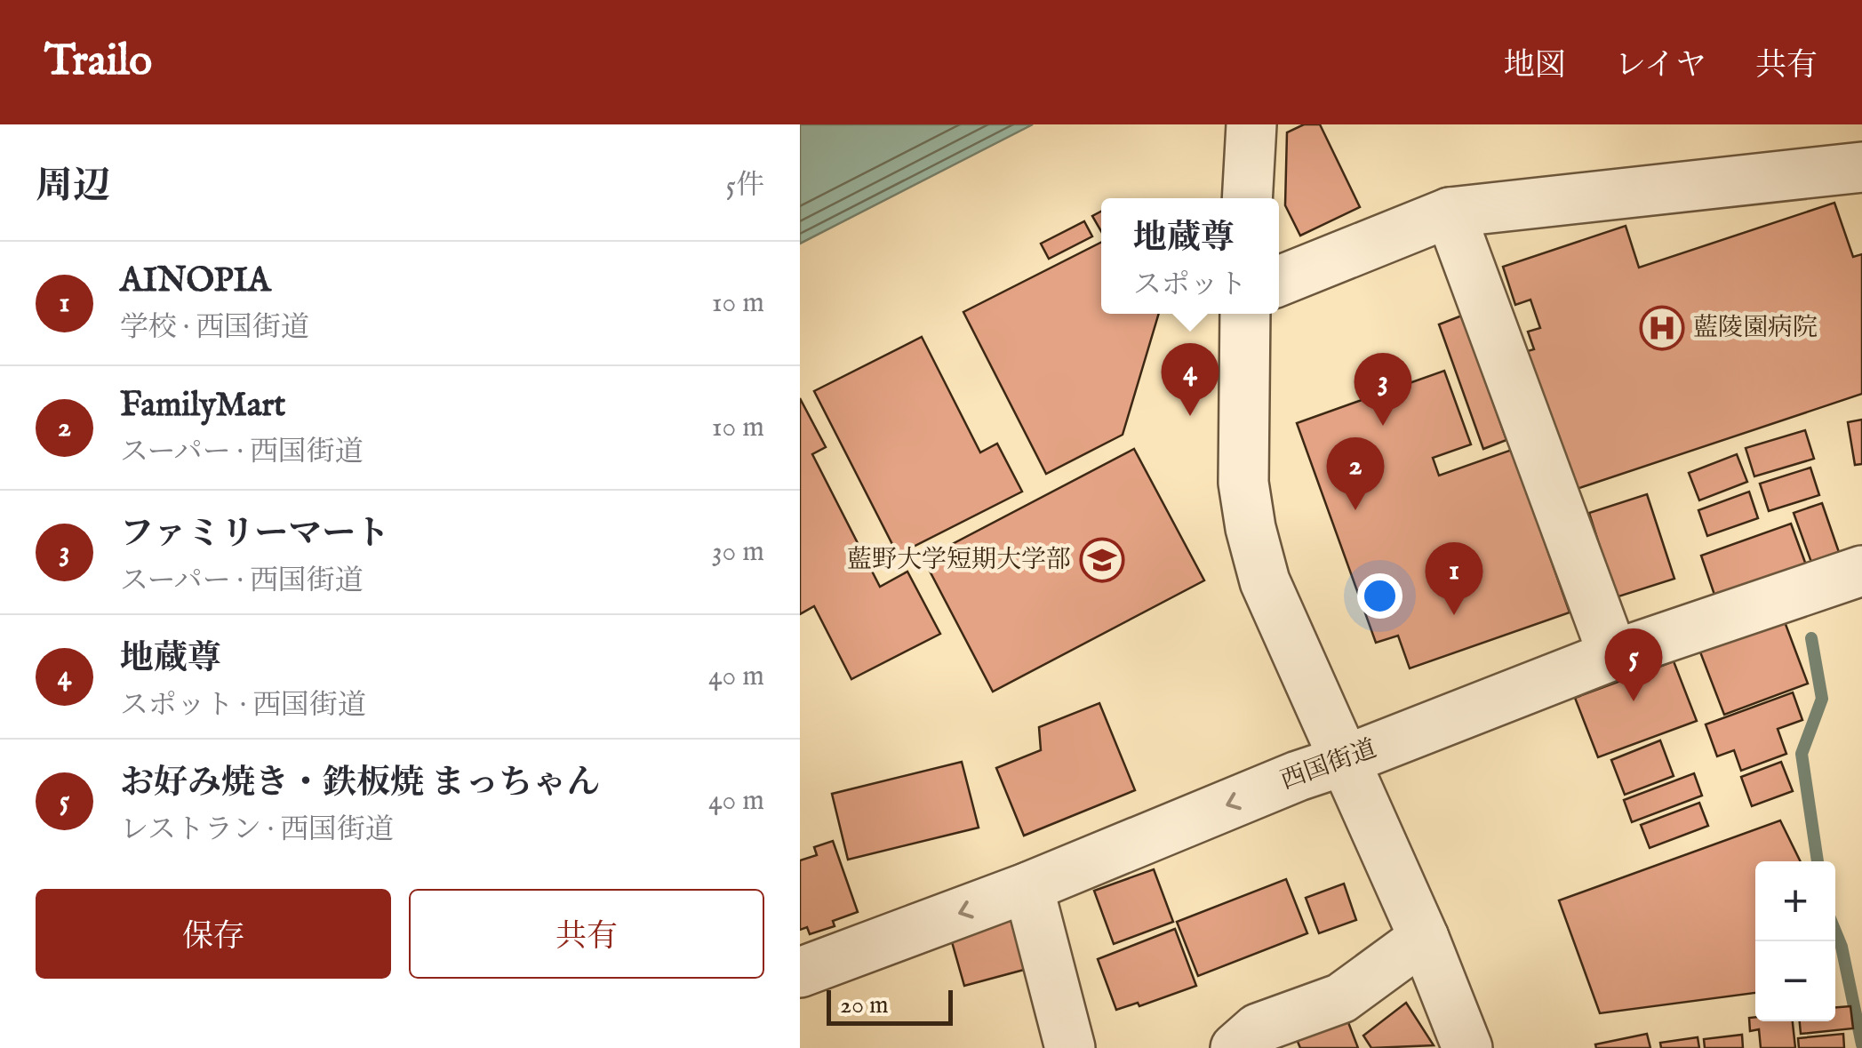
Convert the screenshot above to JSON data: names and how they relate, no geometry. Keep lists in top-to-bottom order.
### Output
{
  "streets": {
    "street": ["西国街道"]
  },
  "places": {
    "hospital": ["藍陵園病院"],
    "school or university": ["藍野大学短期大学部"]
  },
  "scale_bar": "20 m",
  "page": {
    "header": "Trailo",
    "nav": ["地図", "レイヤ", "共有"],
    "heading": ["周辺", "5件"],
    "popup": ["地蔵尊", "スポット"],
    "list": [
      {
        "mark": "1",
        "name": "AINOPIA",
        "note": "学校 · 西国街道",
        "value": "10 m"
      },
      {
        "mark": "2",
        "name": "FamilyMart",
        "note": "スーパー · 西国街道",
        "value": "10 m"
      },
      {
        "mark": "3",
        "name": "ファミリーマート",
        "note": "スーパー · 西国街道",
        "value": "30 m"
      },
      {
        "mark": "4",
        "name": "地蔵尊",
        "note": "スポット · 西国街道",
        "value": "40 m"
      },
      {
        "mark": "5",
        "name": "お好み焼き・鉄板焼 まっちゃん",
        "note": "レストラン · 西国街道",
        "value": "40 m"
      }
    ],
    "pins": [
      "4",
      "3",
      "2",
      "1",
      "5"
    ],
    "map_buttons": ["+", "−"],
    "buttons": ["保存", "共有"],
    "scale": "20 m"
  }
}
